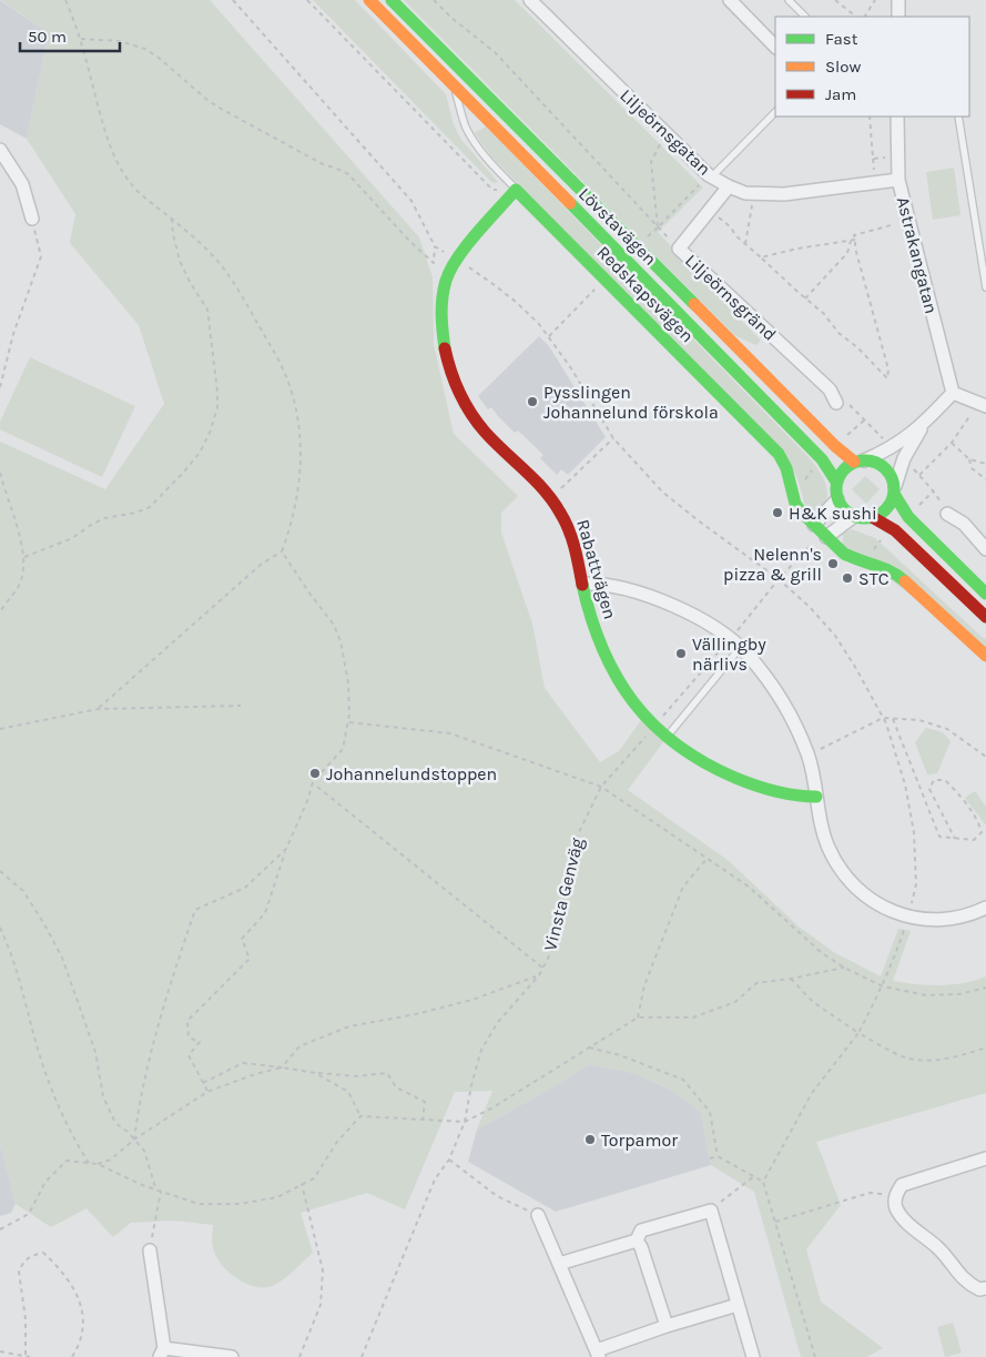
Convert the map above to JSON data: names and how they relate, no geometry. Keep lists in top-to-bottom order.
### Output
{
  "streets": {
    "street": [
      "Liljeörnsgatan",
      "Lövstavägen",
      "Astrakangatan",
      "Redskapsvägen",
      "Liljeörnsgränd",
      "Rabattvägen"
    ],
    "path": ["Vinsta Genväg"]
  },
  "crossings": [
    ["Liljeörnsgatan", "Astrakangatan"],
    ["Liljeörnsgatan", "Liljeörnsgränd"],
    ["Lövstavägen", "Redskapsvägen"],
    ["Redskapsvägen", "Rabattvägen"],
    ["Redskapsvägen", "Vinsta Genväg"],
    ["Rabattvägen", "Vinsta Genväg"]
  ],
  "places": [
    "Pysslingen Johannelund förskola",
    "H&K sushi",
    "Nelenn's pizza & grill",
    "STC",
    "Vällingby närlivs",
    "Johannelundstoppen",
    "Torpamor"
  ],
  "legend": ["Fast", "Slow", "Jam"],
  "scale_bar": "50 m"
}
